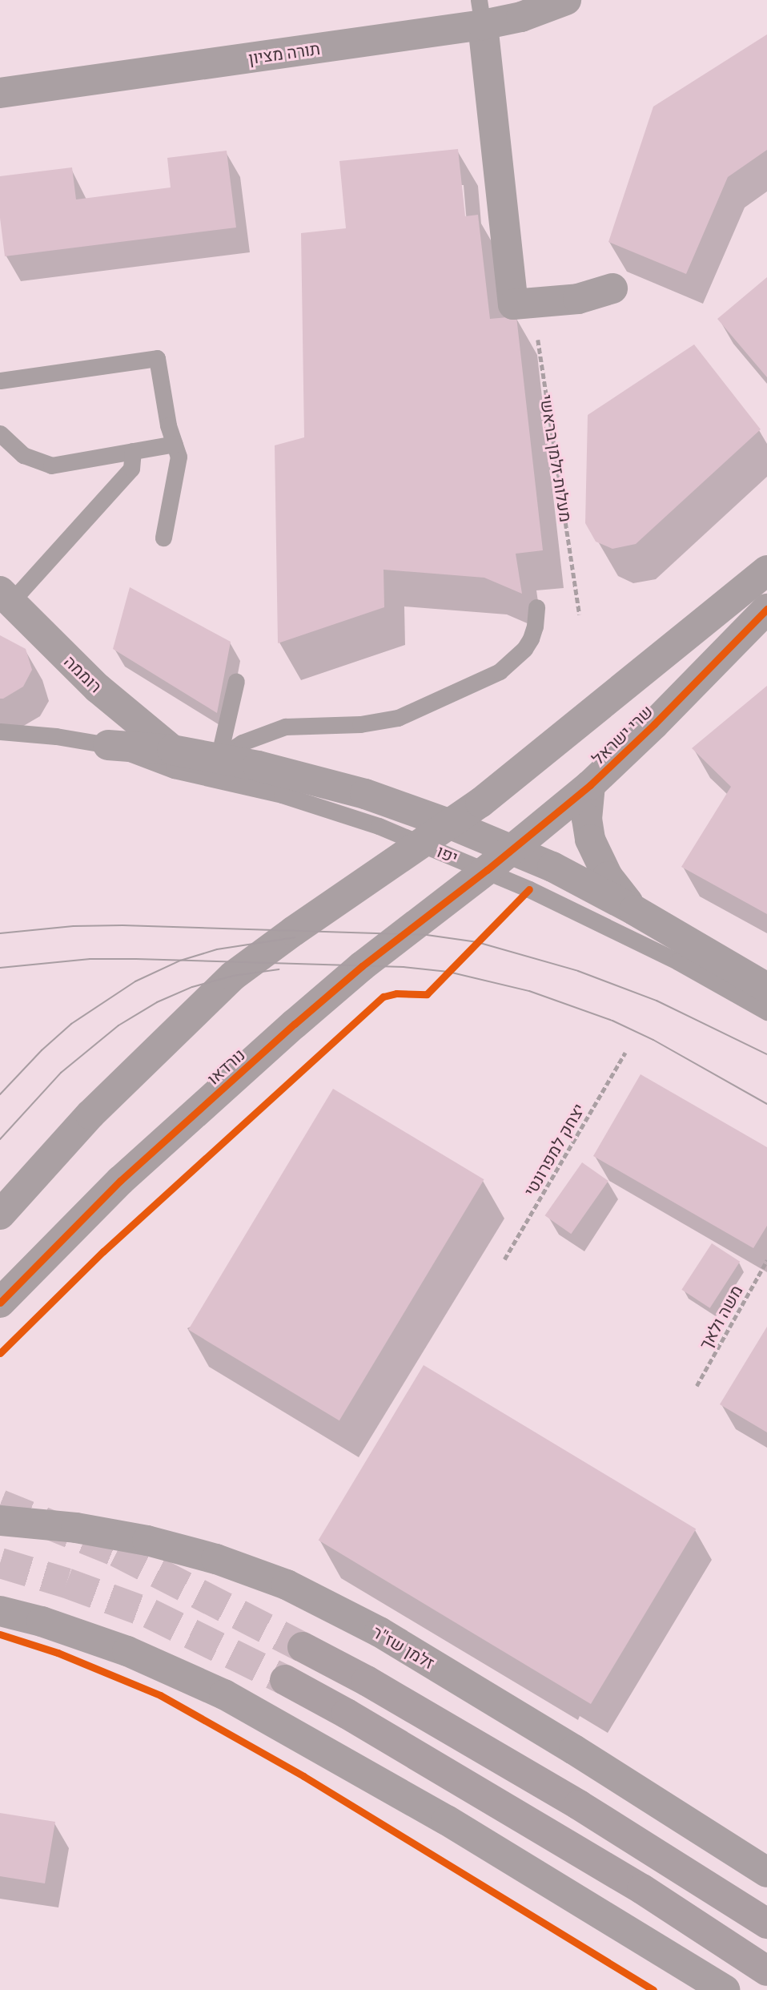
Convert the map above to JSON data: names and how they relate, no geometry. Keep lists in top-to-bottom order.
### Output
{
  "streets": {
    "street": [
      "תורה מציון",
      "רוממה",
      "שרי ישראל",
      "יפו",
      "נורדאו",
      "זלמן שז\"ר"
    ],
    "path": ["מעלות זלמן בראשי", "יצחק למפרונטי", "משה ולאך"]
  },
  "crossings": [
    ["רוממה", "יפו"],
    ["שרי ישראל", "יפו"],
    ["שרי ישראל", "נורדאו"],
    ["יפו", "נורדאו"]
  ]
}
